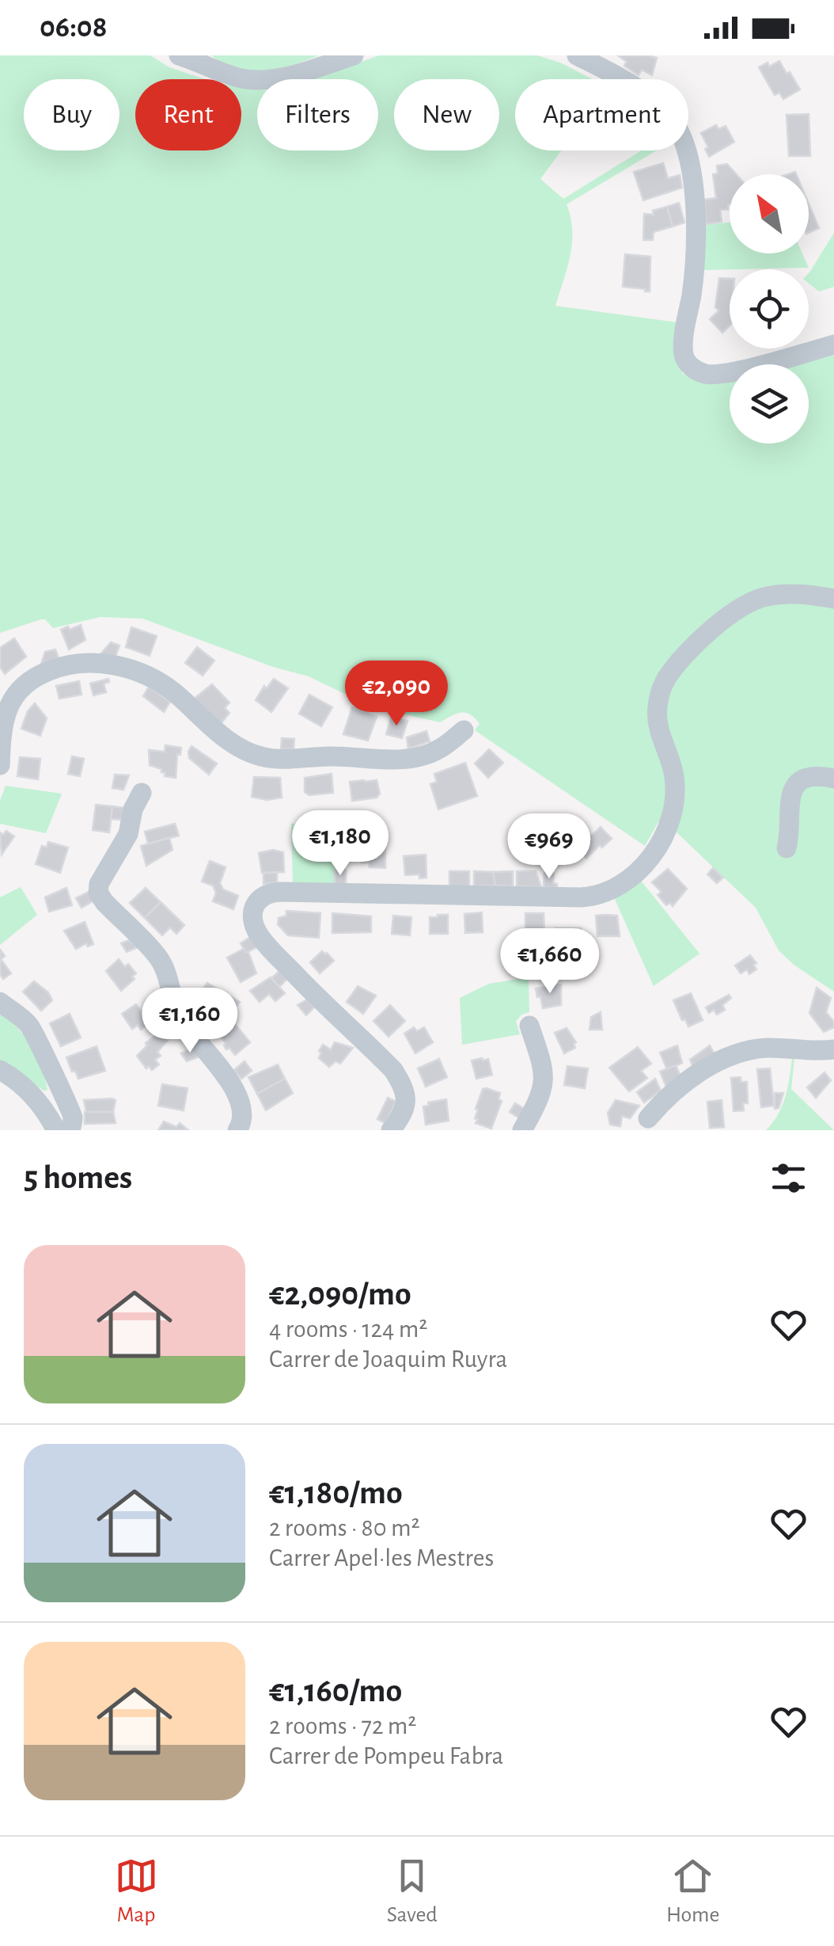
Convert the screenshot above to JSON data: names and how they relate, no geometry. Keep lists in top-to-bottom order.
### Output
{
  "north": "top left",
  "page": {
    "status": "06:08",
    "chip": [
      "Buy",
      "Rent",
      "Filters",
      "New",
      "Apartment"
    ],
    "price": [
      "€2,090",
      "€1,180",
      "€969",
      "€1,660",
      "€1,160"
    ],
    "heading": "5 homes",
    "list": [
      {
        "name": "€2,090/mo",
        "note": "4 rooms · 124 m² · Carrer de Joaquim Ruyra"
      },
      {
        "name": "€1,180/mo",
        "note": "2 rooms · 80 m² · Carrer Apel·les Mestres"
      },
      {
        "name": "€1,160/mo",
        "note": "2 rooms · 72 m² · Carrer de Pompeu Fabra"
      }
    ],
    "tabs": ["Map", "Saved", "Home"]
  }
}
